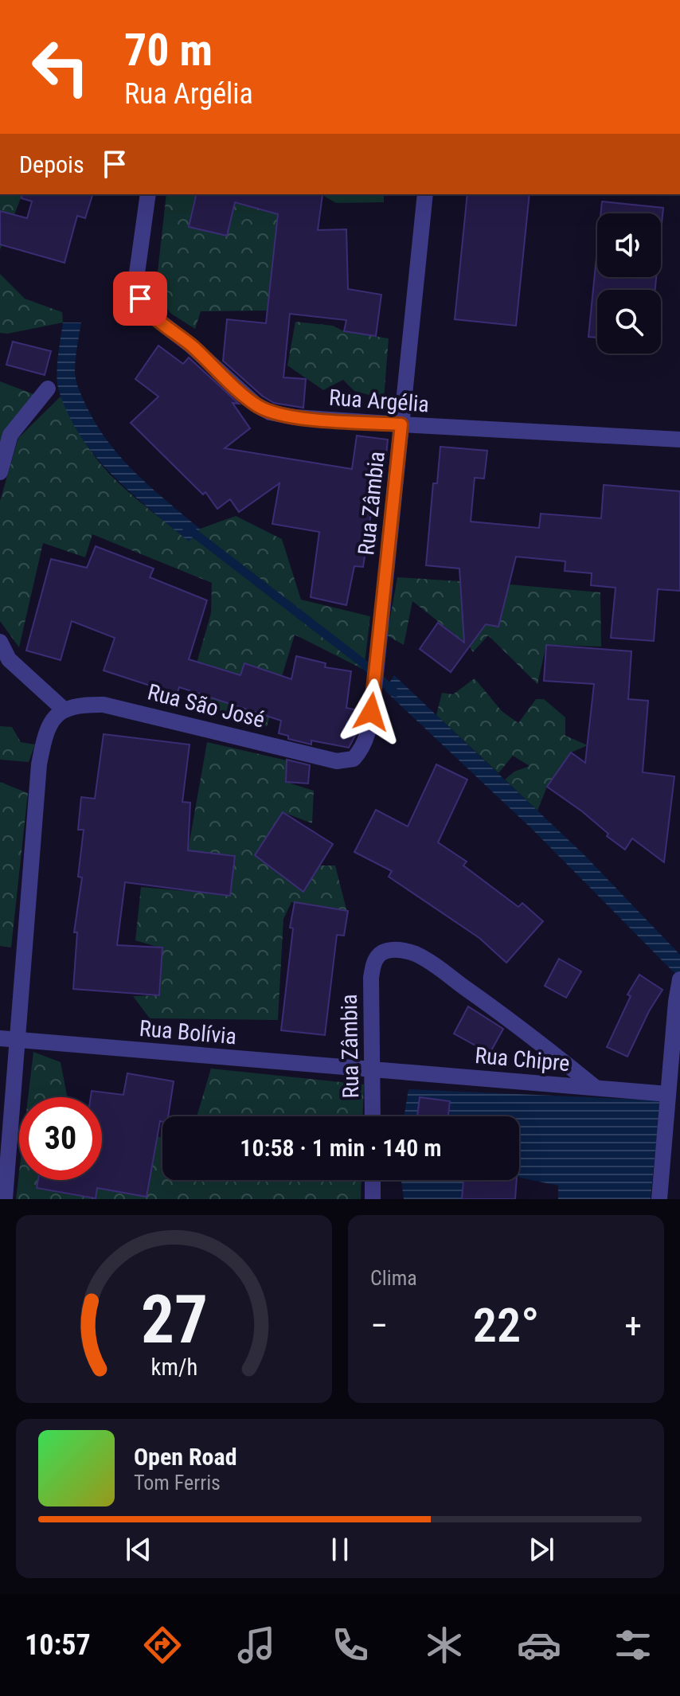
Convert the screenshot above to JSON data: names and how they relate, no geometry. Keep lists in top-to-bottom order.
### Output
{
  "streets": {
    "street": [
      "Rua Argélia",
      "Rua Zâmbia",
      "Rua São José",
      "Rua Bolívia",
      "Rua Chipre"
    ]
  },
  "crossings": [
    ["Rua Argélia", "Rua Zâmbia"],
    ["Rua Zâmbia", "Rua São José"],
    ["Rua Zâmbia", "Rua Bolívia"],
    ["Rua Zâmbia", "Rua Chipre"],
    ["Rua Bolívia", "Rua Chipre"]
  ],
  "page": {
    "turn": ["70 m", "Rua Argélia"],
    "then": "Depois",
    "limit": "30",
    "trip": "10:58 · 1 min · 140 m",
    "tile": "Clima",
    "heat": ["−", "22°", "+"],
    "song": ["Open Road", "Tom Ferris"],
    "tabs": "10:57",
    "gauge": ["27", "km/h"]
  }
}
